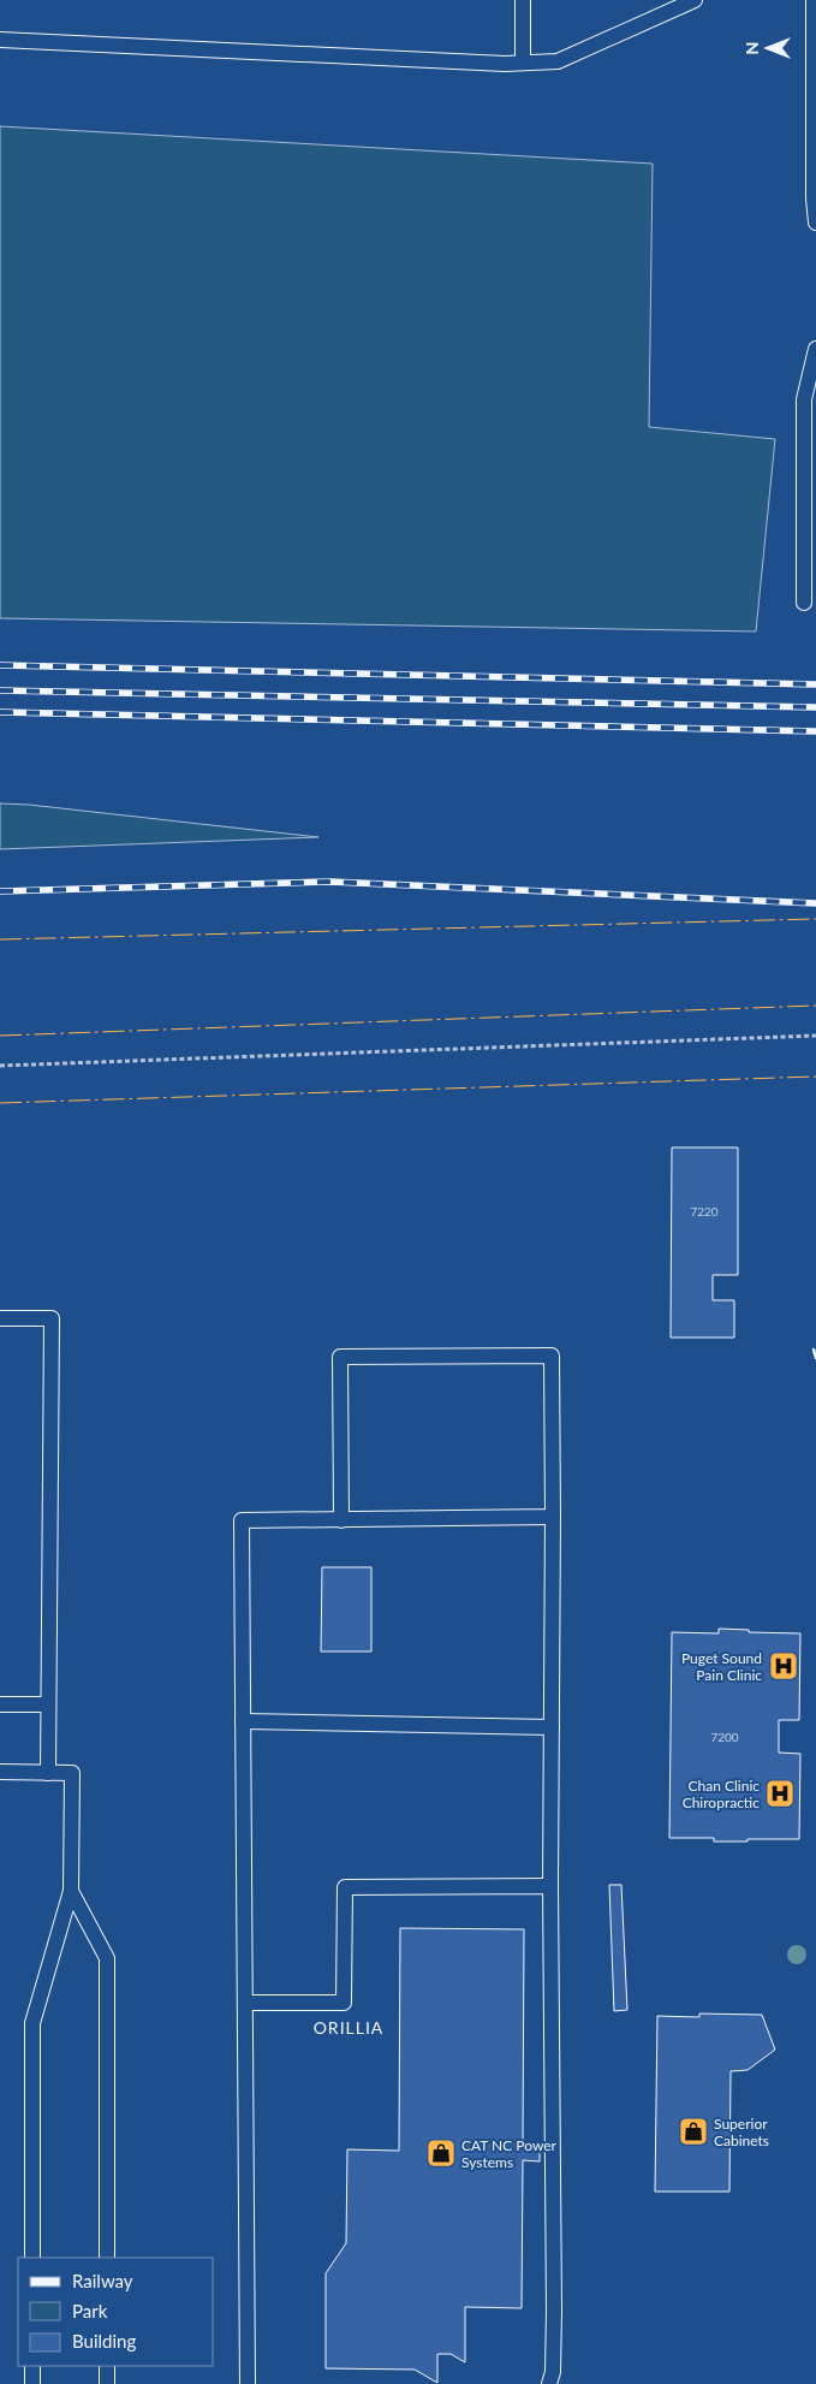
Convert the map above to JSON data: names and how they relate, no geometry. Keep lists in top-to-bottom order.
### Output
{
  "districts": ["ORILLIA"],
  "places": {
    "hospital": ["Puget Sound Pain Clinic", "Chan Clinic Chiropractic"],
    "shop": ["Superior Cabinets", "CAT NC Power Systems"]
  },
  "house_numbers": ["7220", "7200"],
  "legend": ["Railway", "Park", "Building"],
  "north": "left"
}
